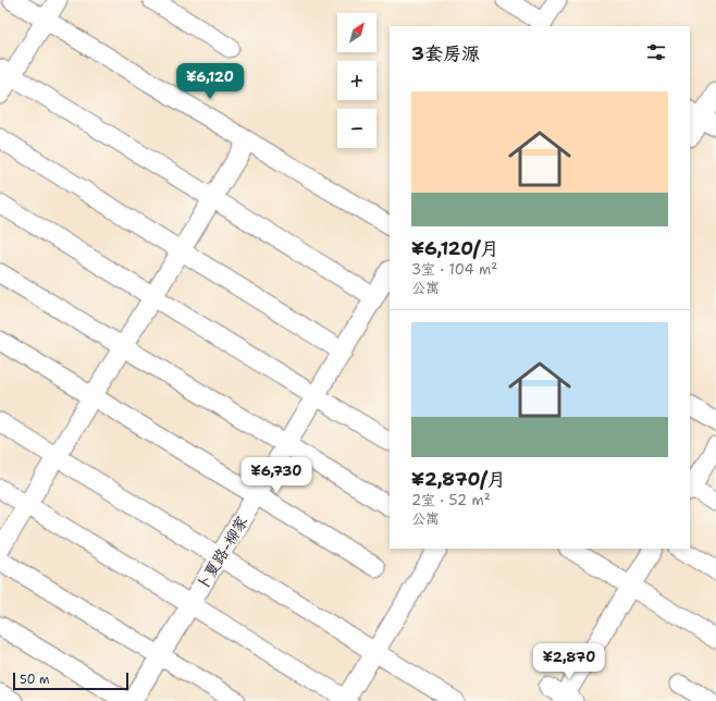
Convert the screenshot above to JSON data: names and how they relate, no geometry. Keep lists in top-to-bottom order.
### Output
{
  "streets": {
    "street": ["卜夏路-柳家"]
  },
  "scale_bar": "50 m",
  "north": "top right",
  "page": {
    "map_buttons": ["+", "−"],
    "heading": "3套房源",
    "price": ["¥6,120", "¥6,730", "¥2,870"],
    "list": [
      {
        "name": "¥6,120/月",
        "note": "3室 · 104 m² · 公寓"
      },
      {
        "name": "¥2,870/月",
        "note": "2室 · 52 m² · 公寓"
      }
    ],
    "scale": "50 m"
  }
}
